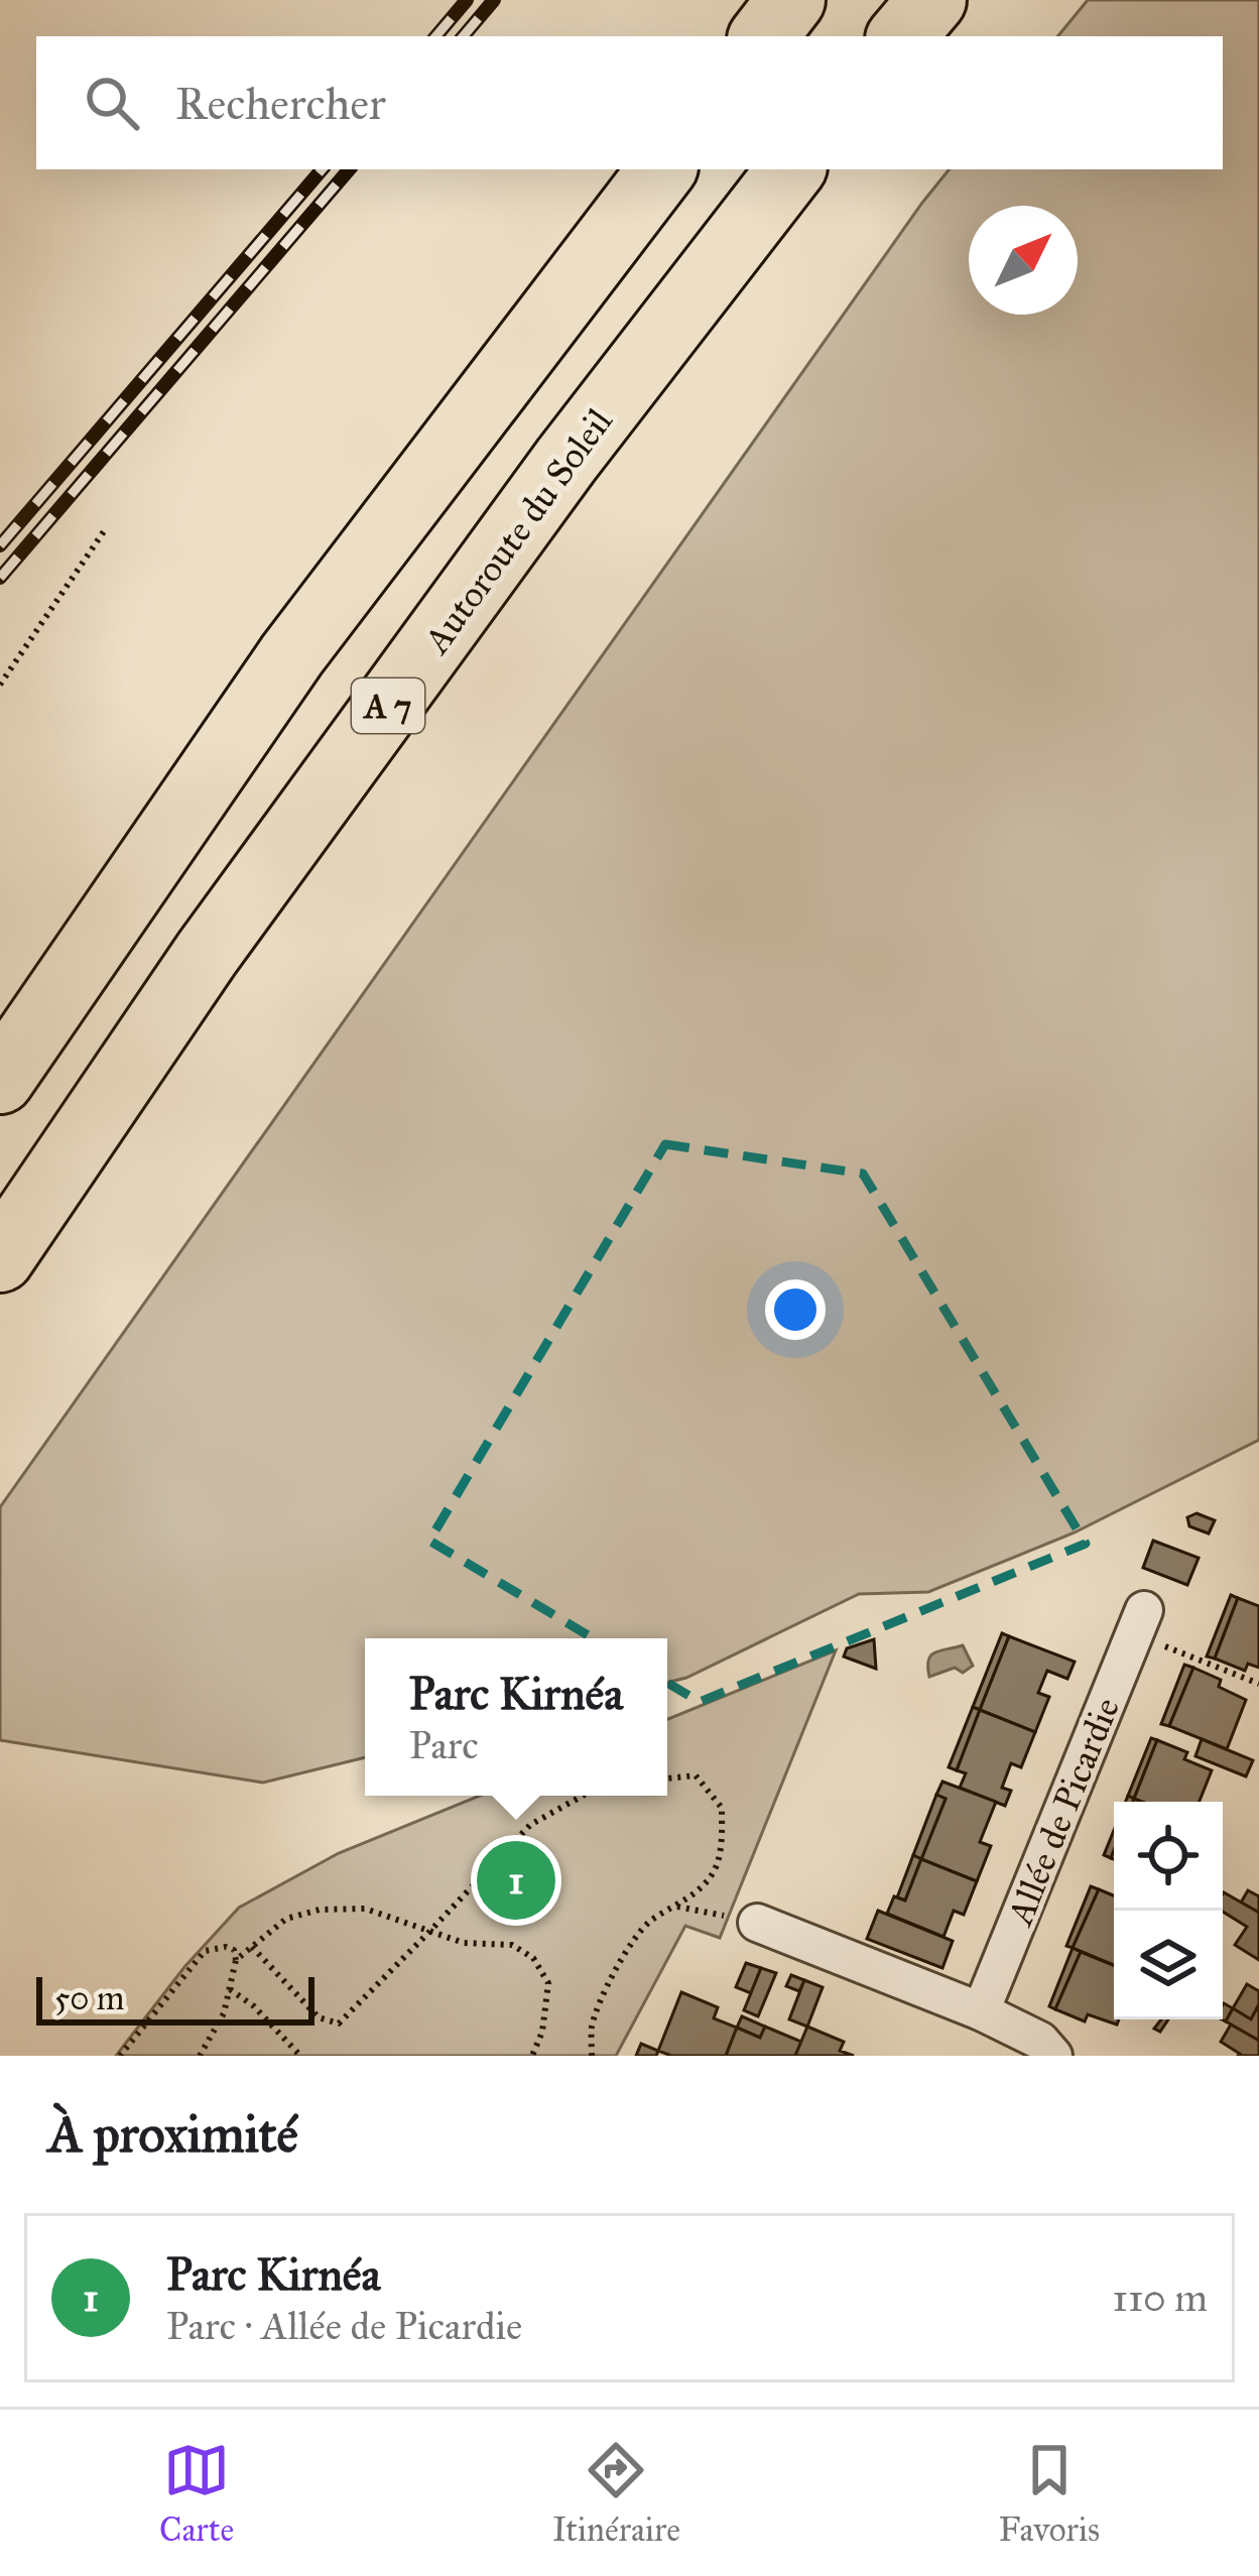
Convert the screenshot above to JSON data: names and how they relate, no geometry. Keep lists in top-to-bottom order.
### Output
{
  "streets": {
    "highway": ["Autoroute du Soleil", "A 7"],
    "street": ["Allée de Picardie"]
  },
  "scale_bar": "50 m",
  "north": "top right",
  "page": {
    "search": "Rechercher",
    "popup": ["Parc Kirnéa", "Parc"],
    "pins": "1",
    "scale": "50 m",
    "heading": "À proximité",
    "list": [
      {
        "mark": "1",
        "name": "Parc Kirnéa",
        "note": "Parc · Allée de Picardie",
        "value": "110 m"
      }
    ],
    "nav": ["Carte", "Itinéraire", "Favoris"]
  }
}
